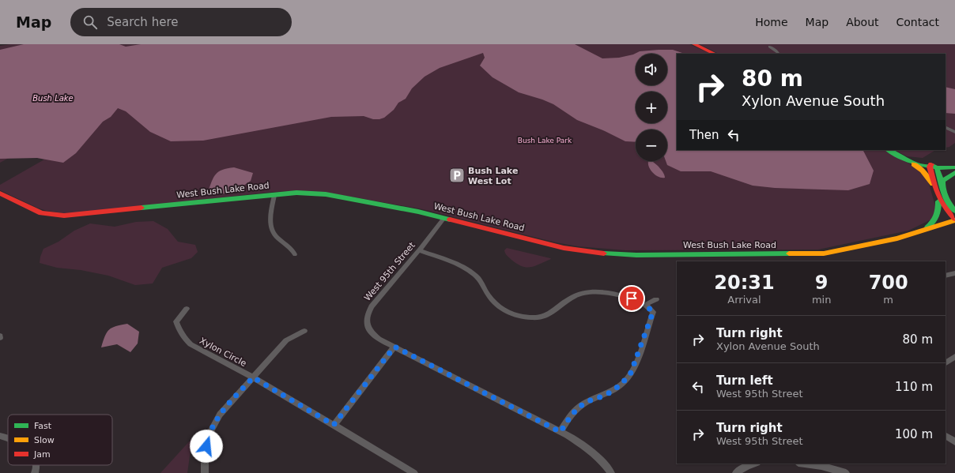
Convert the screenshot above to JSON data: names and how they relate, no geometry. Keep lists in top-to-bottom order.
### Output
{
  "streets": {
    "street": ["West Bush Lake Road", "West 95th Street", "Xylon Circle"]
  },
  "crossings": [
    ["West Bush Lake Road", "West 95th Street"]
  ],
  "water": ["Bush Lake"],
  "parks": ["Bush Lake Park"],
  "places": {
    "parking": ["Bush Lake West Lot"]
  },
  "legend": ["Fast", "Slow", "Jam"],
  "page": {
    "header": "Map",
    "search": "Search here",
    "nav": [
      "Home",
      "Map",
      "About",
      "Contact"
    ],
    "map_buttons": ["+", "−"],
    "turn": ["80 m", "Xylon Avenue South"],
    "then": "Then",
    "eta": [
      "20:31",
      "Arrival",
      "9",
      "min",
      "700",
      "m"
    ],
    "list": [
      {
        "name": "Turn right",
        "note": "Xylon Avenue South",
        "value": "80 m"
      },
      {
        "name": "Turn left",
        "note": "West 95th Street",
        "value": "110 m"
      },
      {
        "name": "Turn right",
        "note": "West 95th Street",
        "value": "100 m"
      }
    ]
  }
}
